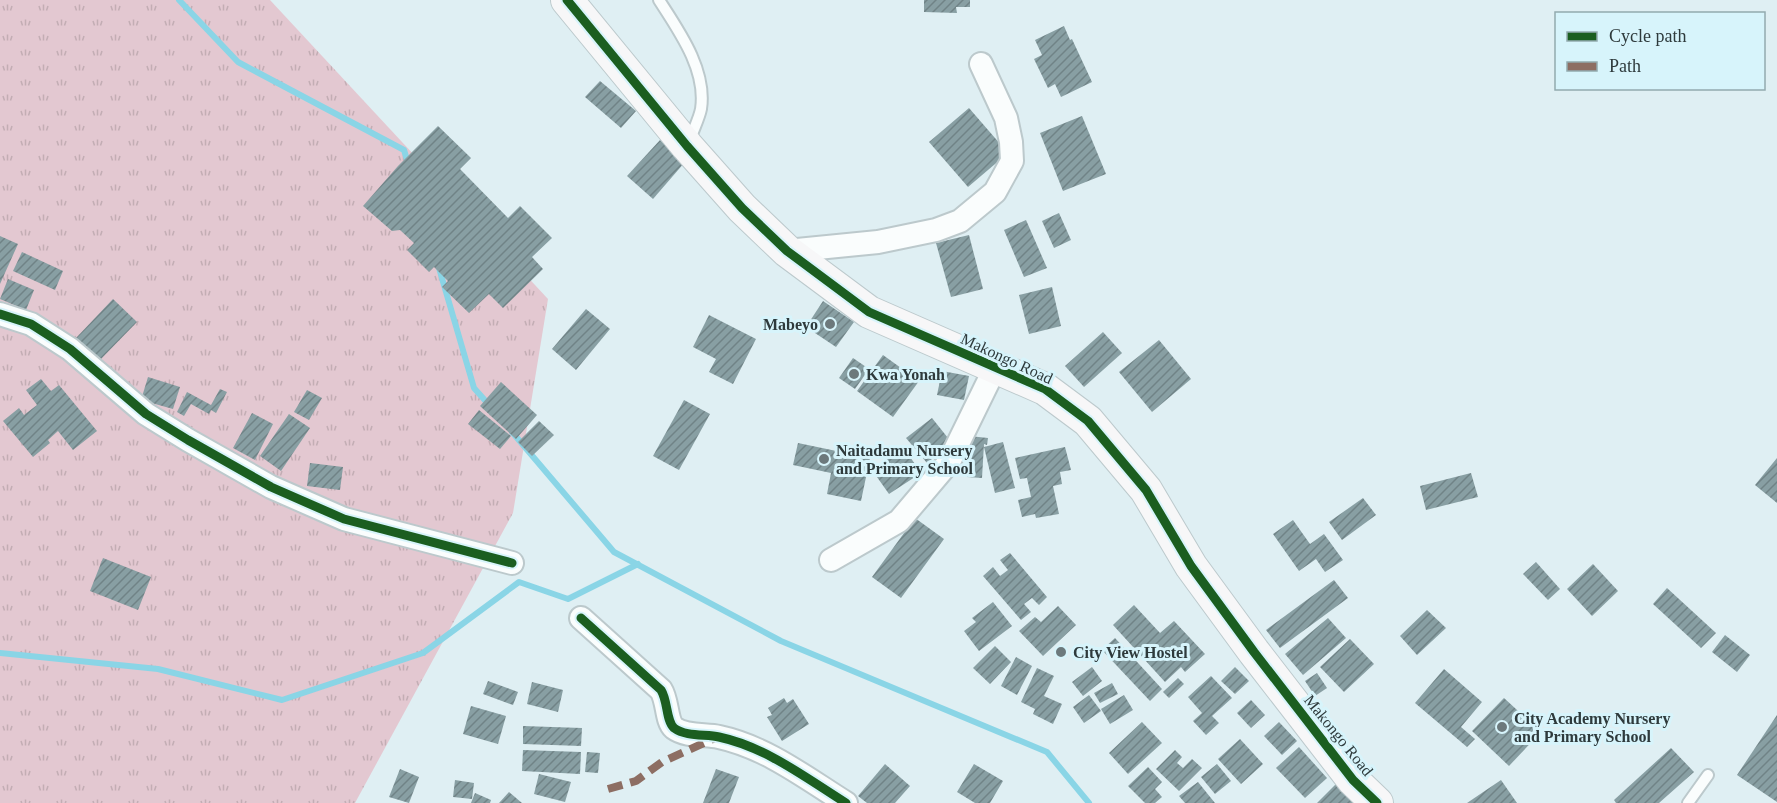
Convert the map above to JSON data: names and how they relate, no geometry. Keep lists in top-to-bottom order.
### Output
{
  "streets": {
    "street": ["Makongo Road"]
  },
  "places": [
    "Mabeyo",
    "Kwa Yonah",
    "Naitadamu Nursery and Primary School",
    "City View Hostel",
    "City Academy Nursery and Primary School"
  ],
  "legend": ["Cycle path", "Path"]
}
